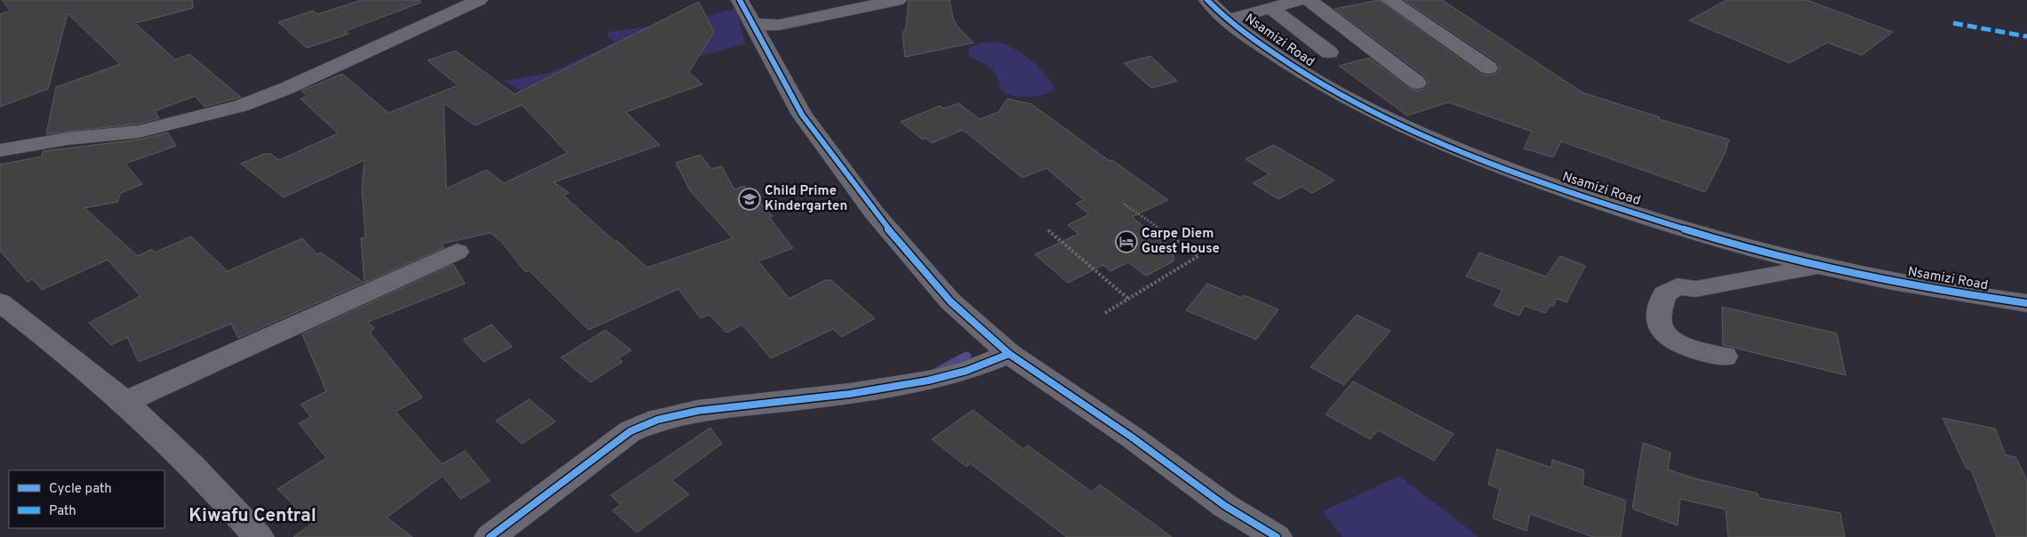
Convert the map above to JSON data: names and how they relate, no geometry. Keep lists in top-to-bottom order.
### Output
{
  "streets": {
    "street": ["Nsamizi Road"]
  },
  "districts": ["Kiwafu Central"],
  "places": {
    "school or university": ["Child Prime Kindergarten"],
    "hotel": ["Carpe Diem Guest House"]
  },
  "legend": ["Cycle path", "Path"]
}
